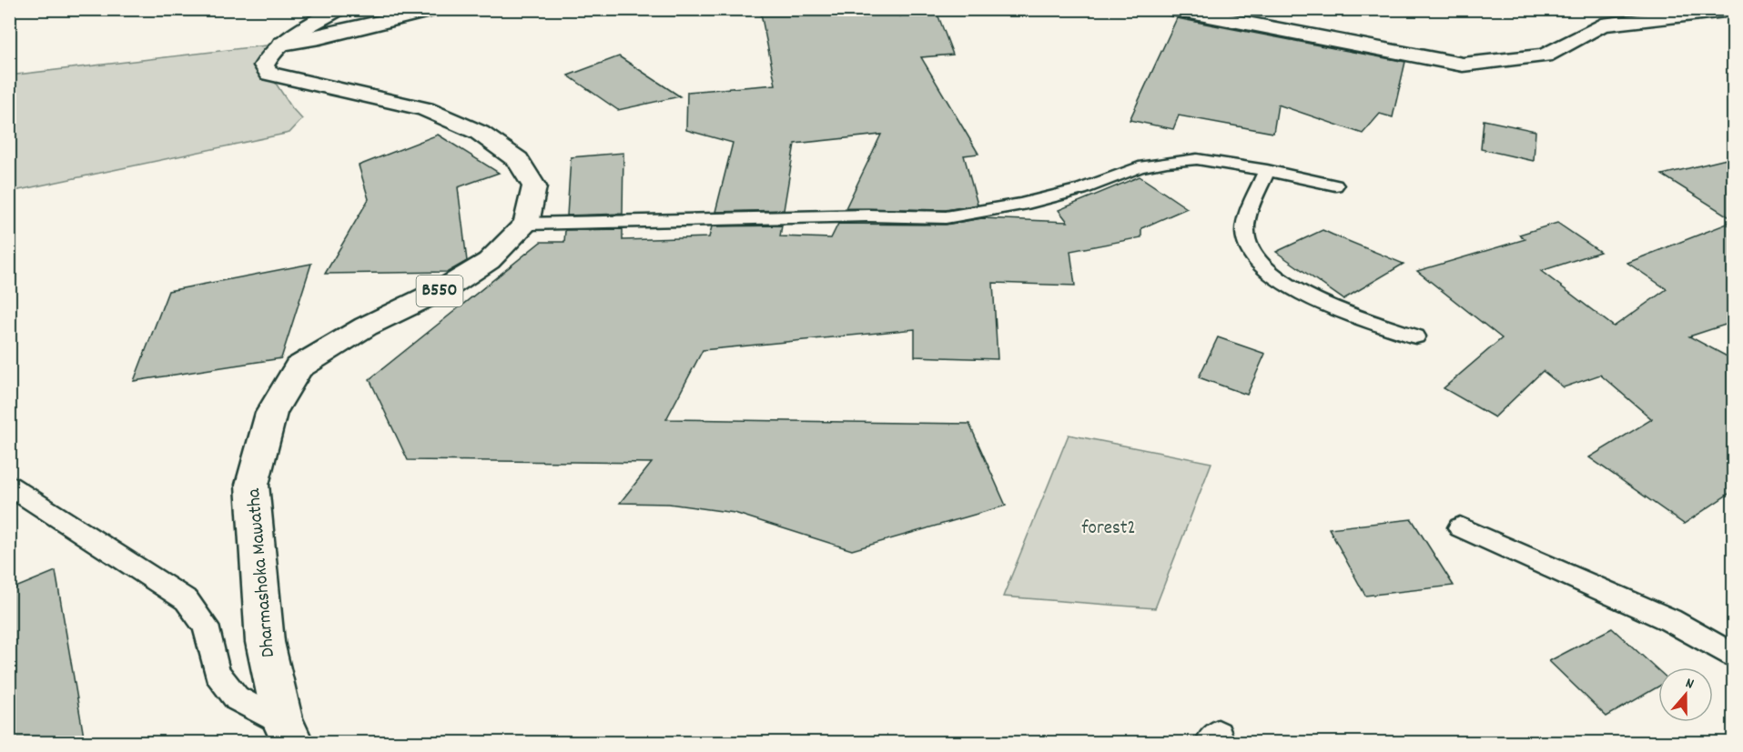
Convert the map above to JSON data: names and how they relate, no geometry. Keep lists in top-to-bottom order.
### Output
{
  "streets": {
    "main road": ["B550", "Dharmashoka Mawatha"]
  },
  "parks": ["forest2"],
  "north": "top"
}
